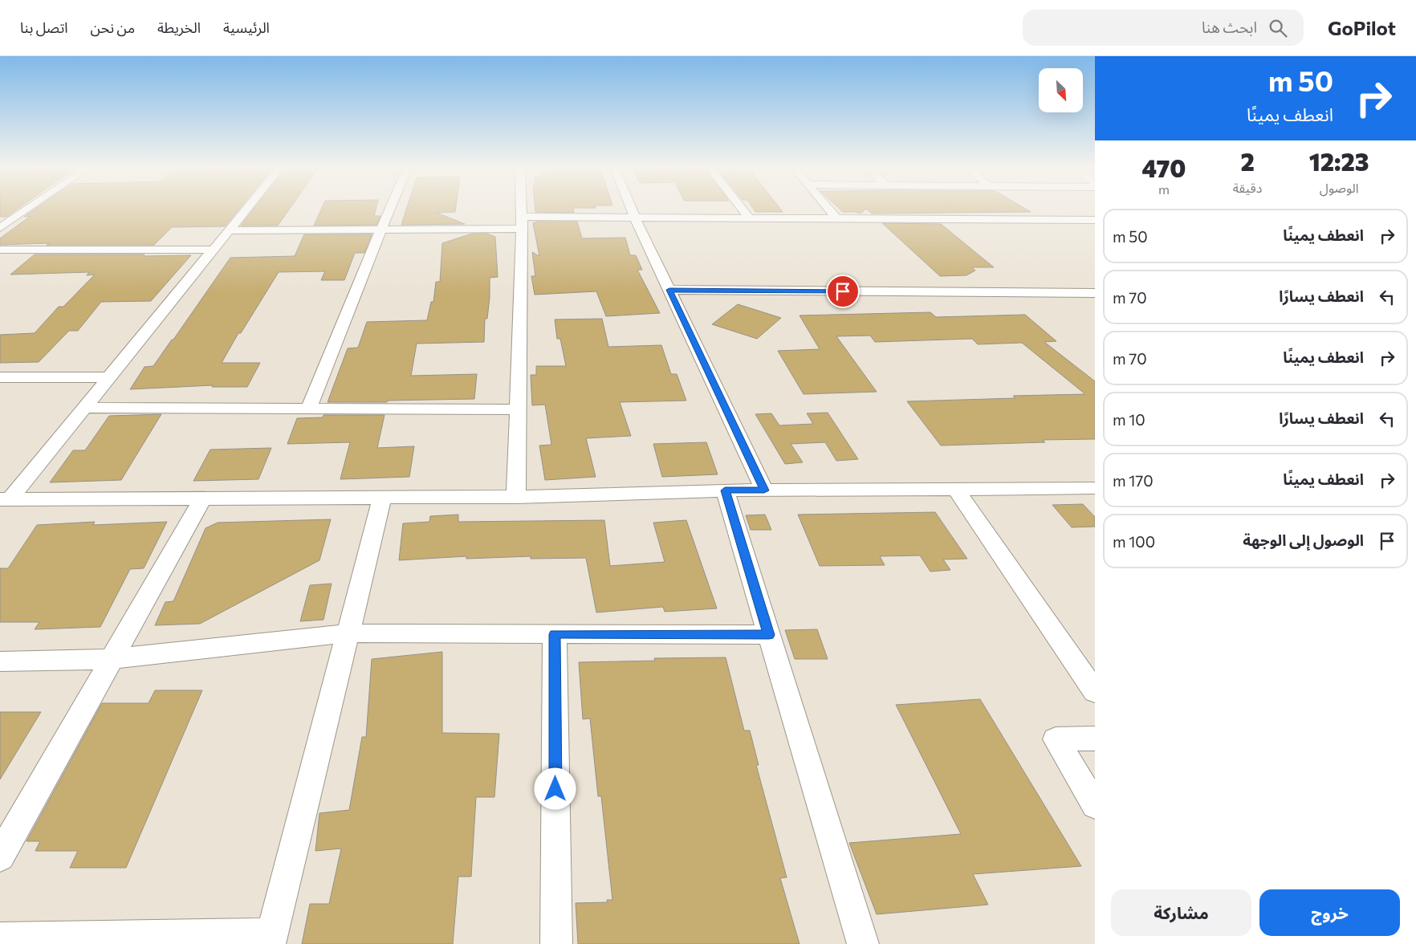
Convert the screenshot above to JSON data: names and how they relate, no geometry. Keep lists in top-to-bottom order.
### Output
{
  "north": "bottom right",
  "page": {
    "header": "GoPilot",
    "search": "ابحث هنا",
    "nav": [
      "الرئيسية",
      "الخريطة",
      "من نحن",
      "اتصل بنا"
    ],
    "turn": ["50 m", "انعطف يمينًا"],
    "eta": [
      "12:23",
      "الوصول",
      "2",
      "دقيقة",
      "470",
      "m"
    ],
    "list": [
      {
        "name": "انعطف يمينًا",
        "value": "50 m"
      },
      {
        "name": "انعطف يسارًا",
        "value": "70 m"
      },
      {
        "name": "انعطف يمينًا",
        "value": "70 m"
      },
      {
        "name": "انعطف يسارًا",
        "value": "10 m"
      },
      {
        "name": "انعطف يمينًا",
        "value": "170 m"
      },
      {
        "name": "الوصول إلى الوجهة",
        "value": "100 m"
      }
    ],
    "buttons": ["خروج", "مشاركة"]
  }
}
